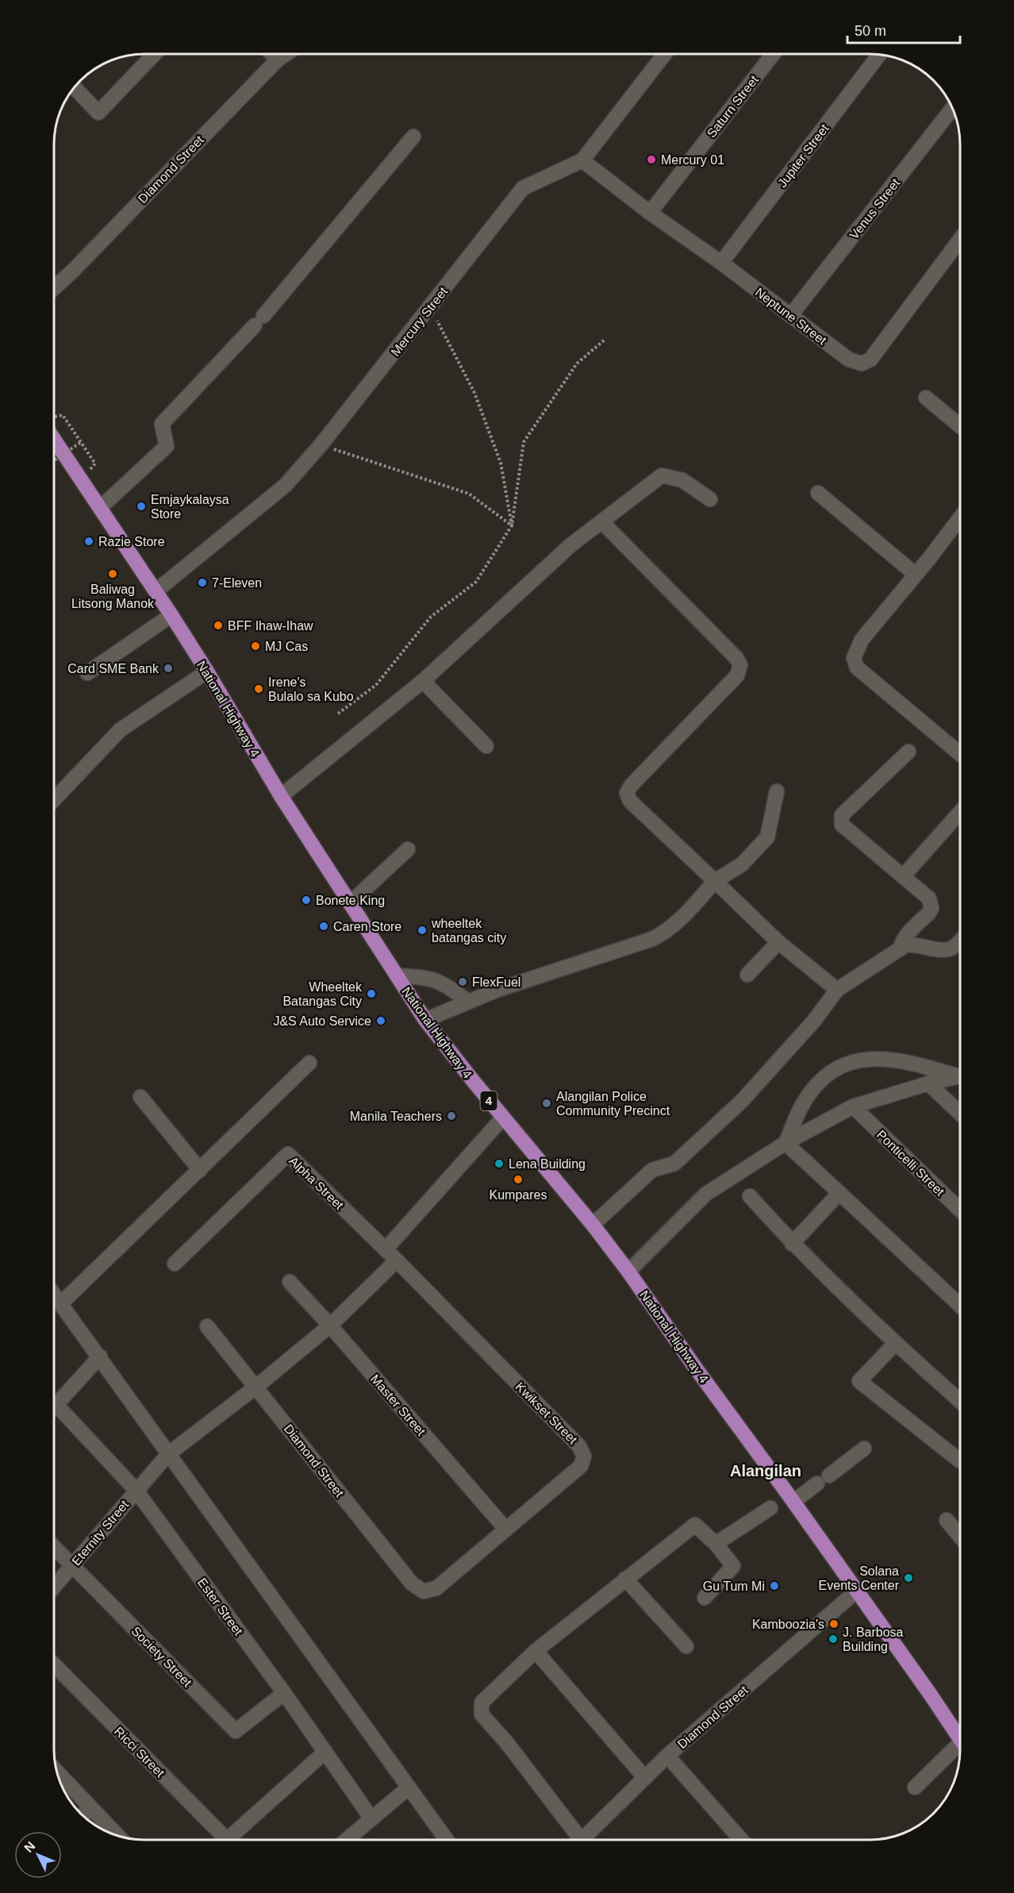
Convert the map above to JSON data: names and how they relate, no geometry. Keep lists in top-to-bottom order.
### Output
{
  "streets": {
    "main road": ["National Highway 4", "4"],
    "street": [
      "Saturn Street",
      "Jupiter Street",
      "Diamond Street",
      "Venus Street",
      "Neptune Street",
      "Mercury Street",
      "Ponticelli Street",
      "Alpha Street",
      "Master Street",
      "Kwikset Street",
      "Eternity Street",
      "Ester Street",
      "Society Street",
      "Ricci Street"
    ]
  },
  "crossings": [
    ["Saturn Street", "Neptune Street"],
    ["Jupiter Street", "Neptune Street"],
    ["Diamond Street", "National Highway 4"],
    ["Diamond Street", "Kwikset Street"],
    ["Diamond Street", "Eternity Street"],
    ["Venus Street", "Neptune Street"],
    ["Neptune Street", "Mercury Street"],
    ["Mercury Street", "National Highway 4"],
    ["Alpha Street", "Kwikset Street"],
    ["Alpha Street", "Eternity Street"],
    ["Master Street", "Kwikset Street"],
    ["Master Street", "Eternity Street"],
    ["Kwikset Street", "Eternity Street"],
    ["Eternity Street", "Ester Street"],
    ["Eternity Street", "Society Street"],
    ["Ester Street", "Society Street"]
  ],
  "districts": ["Alangilan"],
  "places": [
    "Mercury 01",
    "Emjaykalaysa Store",
    "Razie Store",
    "Baliwag Litsong Manok",
    "7-Eleven",
    "BFF Ihaw-Ihaw",
    "MJ Cas",
    "Card SME Bank",
    "Irene's Bulalo sa Kubo",
    "Bonete King",
    "Caren Store",
    "wheeltek batangas city",
    "FlexFuel",
    "Wheeltek Batangas City",
    "J&S Auto Service",
    "Alangilan Police Community Precinct",
    "Manila Teachers",
    "Lena Building",
    "Kumpares",
    "Solana Events Center",
    "Gu Tum Mi",
    "Kamboozia's",
    "J. Barbosa Building"
  ],
  "scale_bar": "50 m",
  "north": "top left"
}
